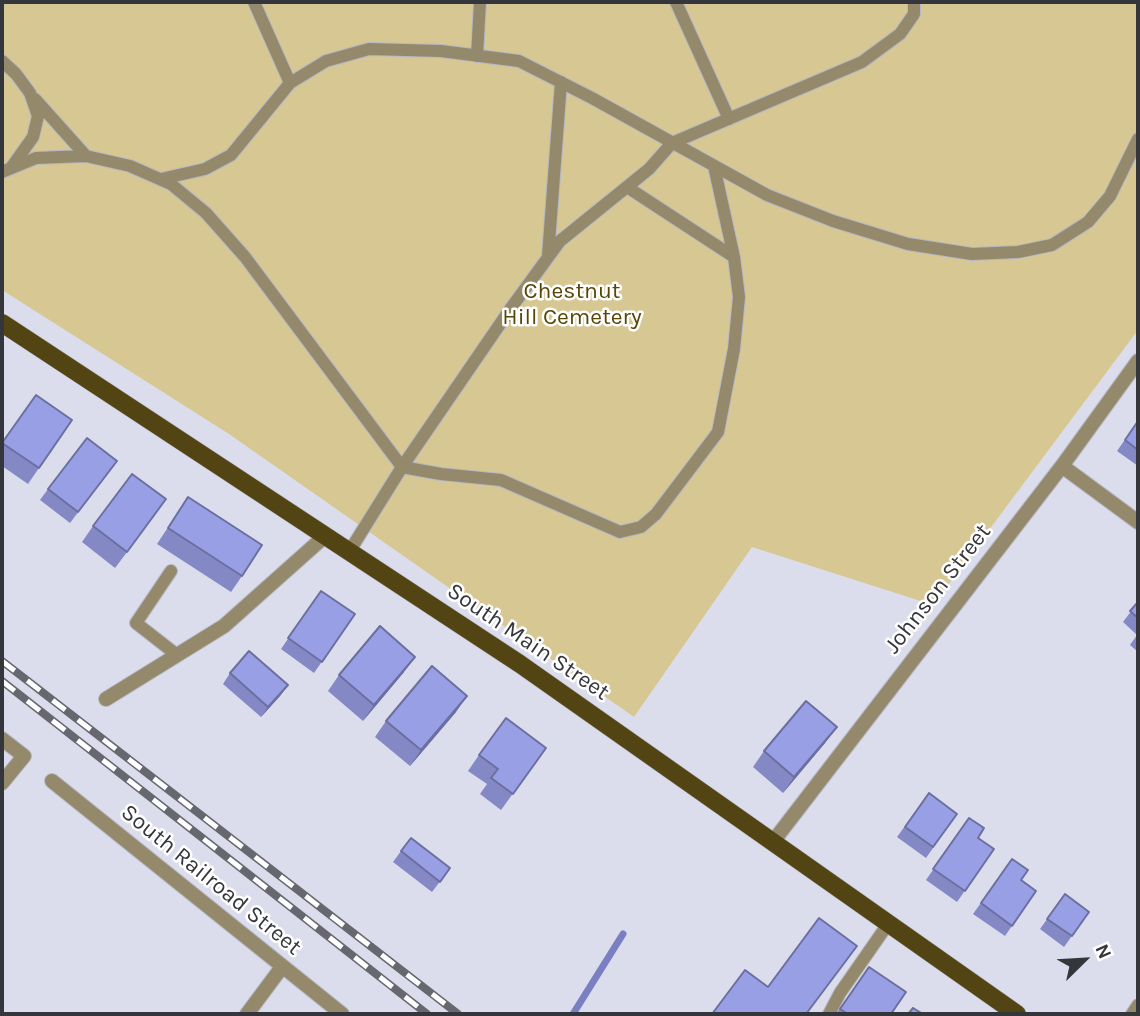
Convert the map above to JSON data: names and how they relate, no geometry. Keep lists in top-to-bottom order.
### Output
{
  "streets": {
    "main road": ["South Main Street"],
    "street": ["Johnson Street", "South Railroad Street"]
  },
  "crossings": [
    ["Johnson Street", "South Main Street"]
  ],
  "parks": ["Chestnut Hill Cemetery"],
  "north": "top right"
}
